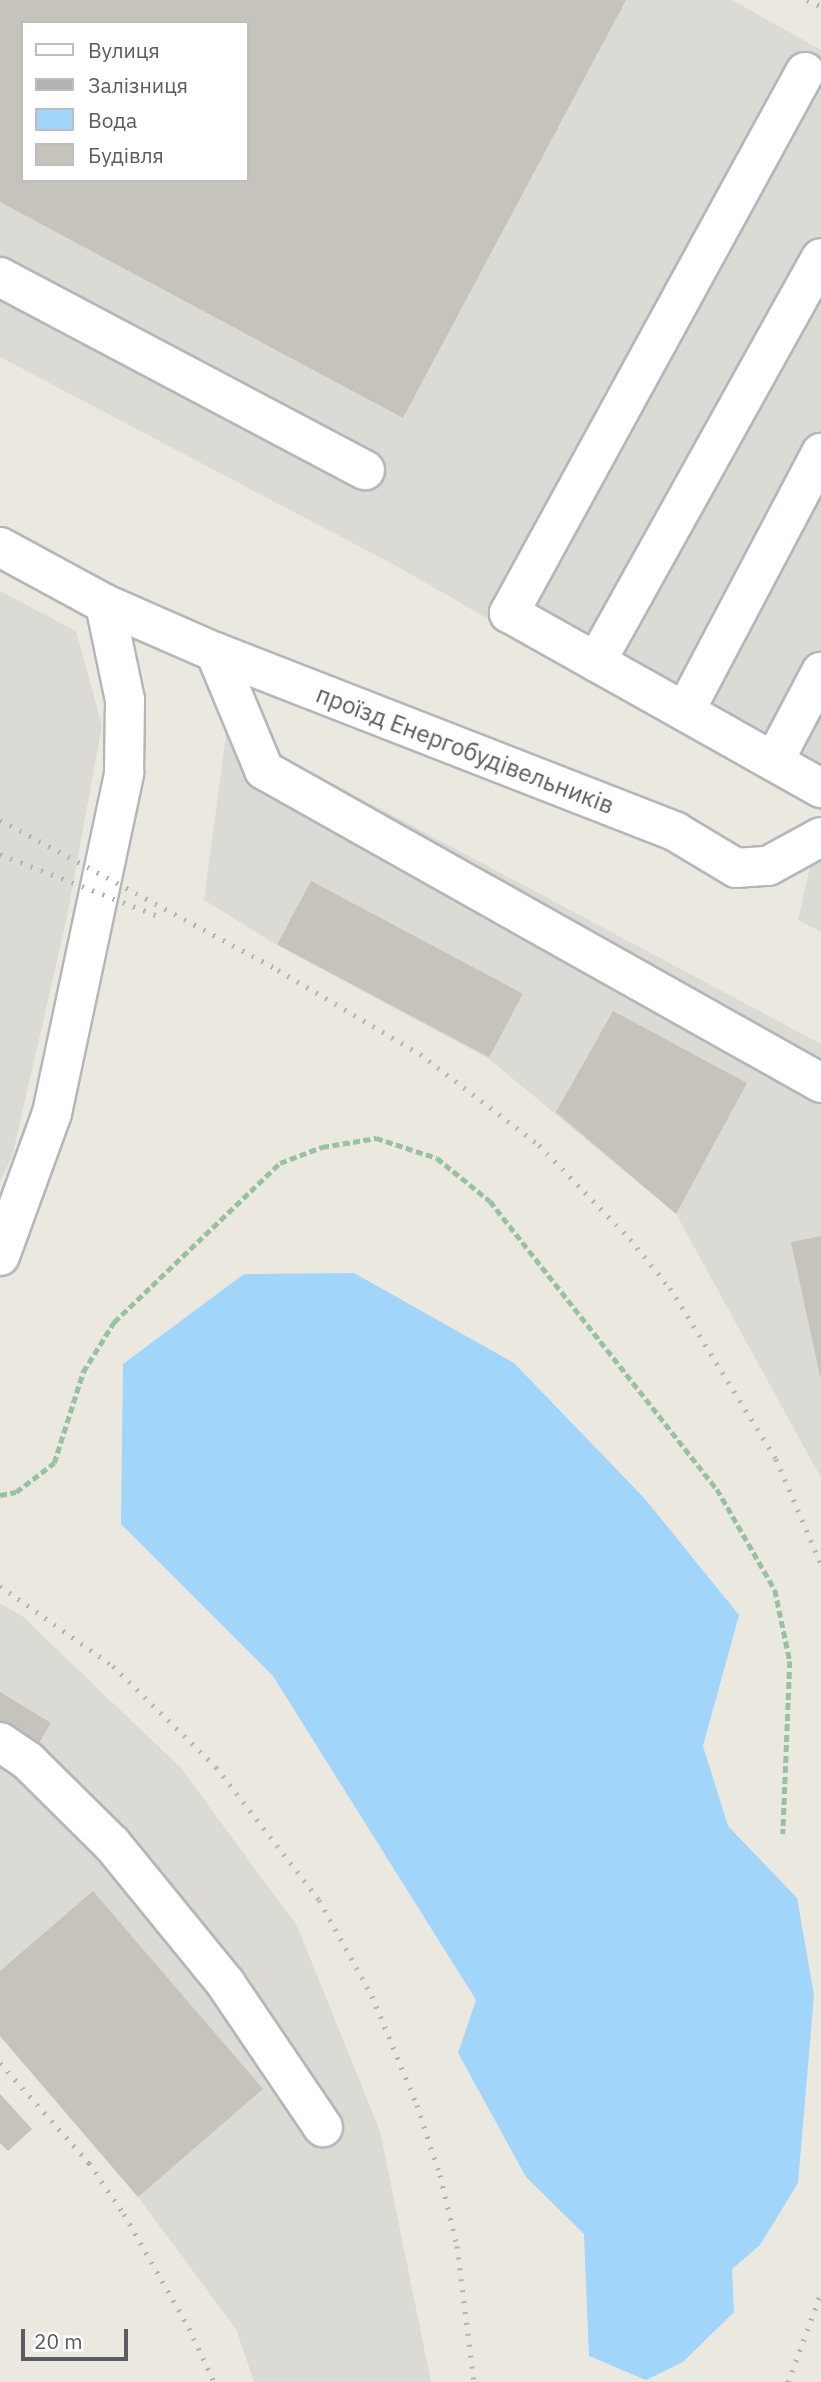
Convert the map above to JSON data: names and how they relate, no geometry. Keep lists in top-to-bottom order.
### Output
{
  "streets": {
    "street": ["проїзд Енергобудівельників"]
  },
  "legend": [
    "Вулиця",
    "Залізниця",
    "Вода",
    "Будівля"
  ],
  "scale_bar": "20 m"
}
